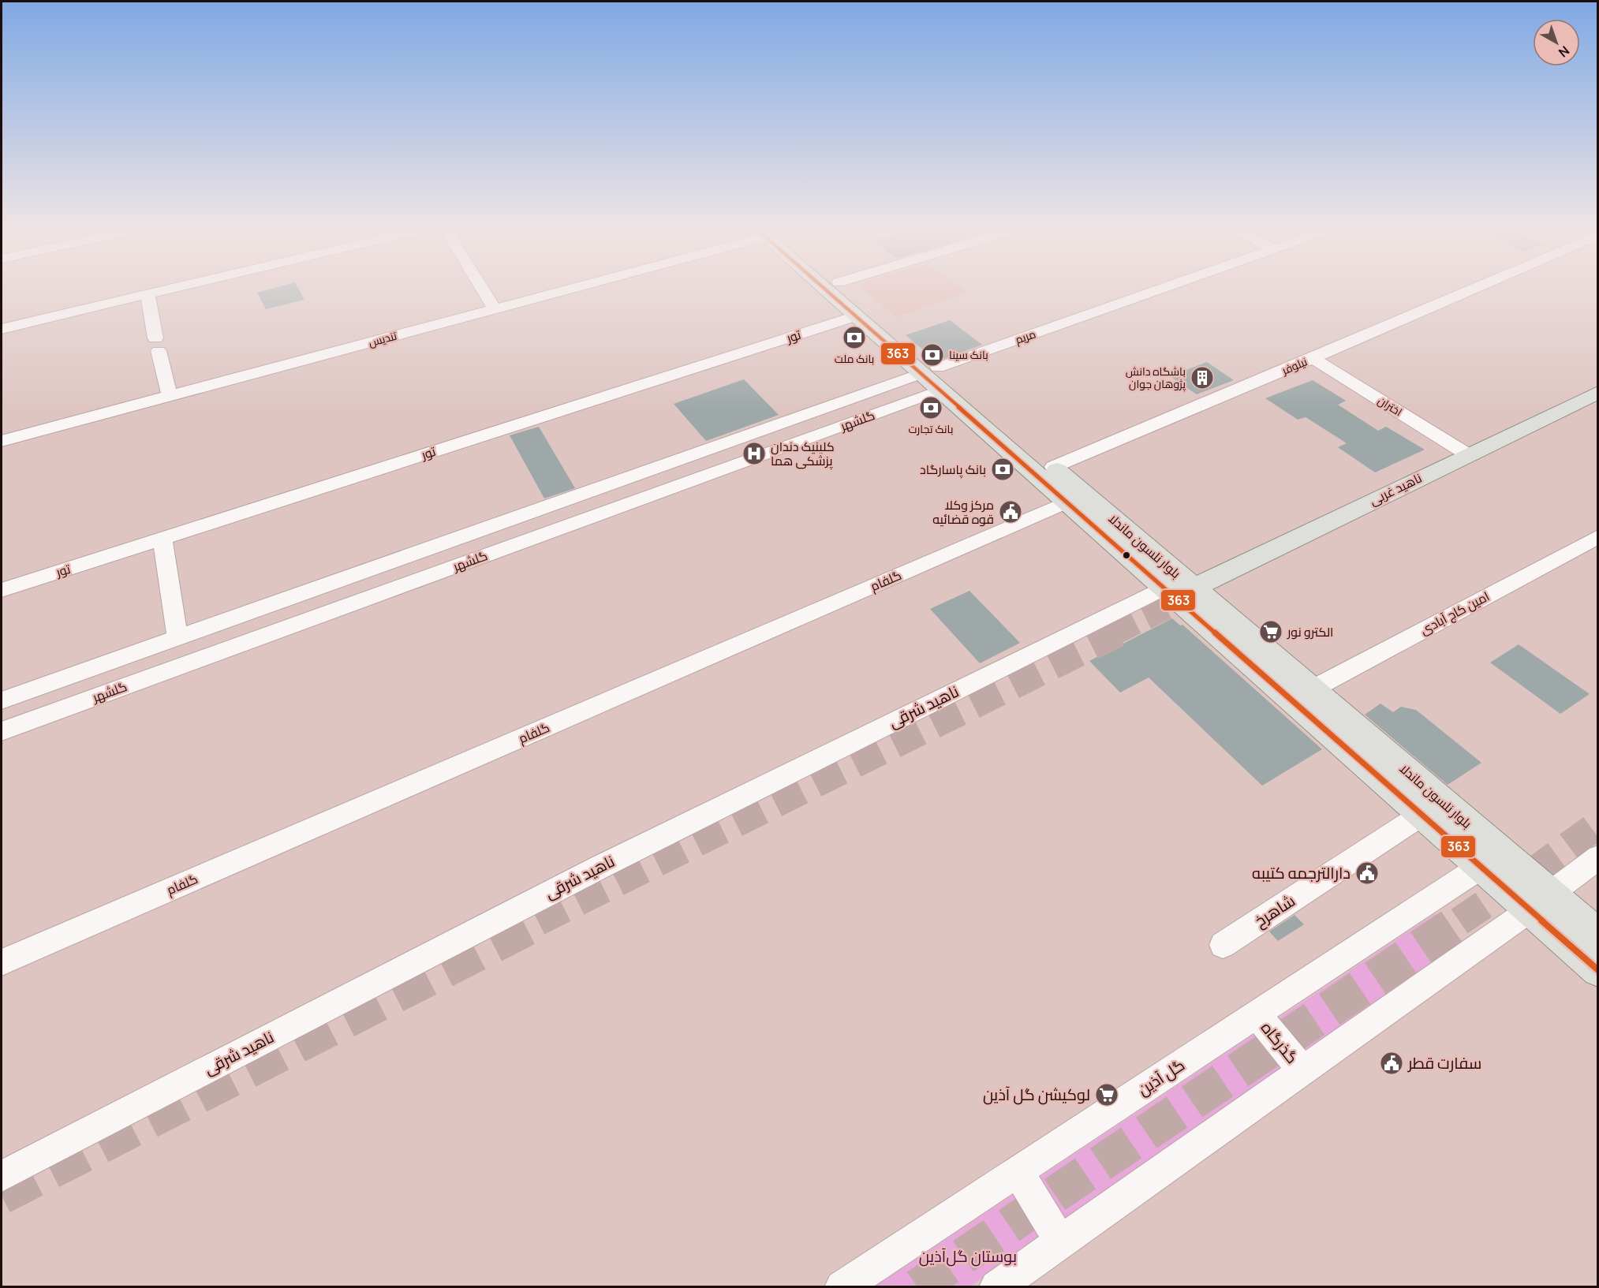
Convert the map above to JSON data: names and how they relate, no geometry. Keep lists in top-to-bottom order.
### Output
{
  "streets": {
    "main road": ["ناهید غربی", "بلوار نلسون ماندلا"],
    "street": [
      "تور",
      "مریم",
      "تندیس",
      "نیلوفر",
      "اختران",
      "گلشهر",
      "گلفام",
      "امین کاج آبادی",
      "ناهید شرقی",
      "شاهرخ",
      "گذرگاه",
      "گل آذین"
    ]
  },
  "crossings": [
    ["تور", "بلوار نلسون ماندلا"],
    ["مریم", "گلشهر"],
    ["مریم", "بلوار نلسون ماندلا"],
    ["نیلوفر", "اختران"],
    ["نیلوفر", "بلوار نلسون ماندلا"],
    ["اختران", "ناهید غربی"],
    ["گلشهر", "بلوار نلسون ماندلا"],
    ["ناهید غربی", "بلوار نلسون ماندلا"],
    ["بلوار نلسون ماندلا", "گلفام"],
    ["بلوار نلسون ماندلا", "امین کاج آبادی"],
    ["بلوار نلسون ماندلا", "ناهید شرقی"],
    ["بلوار نلسون ماندلا", "شاهرخ"],
    ["بلوار نلسون ماندلا", "گل آذین"],
    ["گذرگاه", "گل آذین"]
  ],
  "parks": ["بوستان گل‌آذین"],
  "places": {
    "bank": [
      "بانک ملت",
      "بانک سینا",
      "بانک تجارت",
      "بانک پاسارگاد"
    ],
    "building": ["باشگاه دانش پژوهان جوان"],
    "hospital": ["کلینیک دندان پزشکی هما"],
    "public building": ["مرکز وکلا قوه قضائیه", "دارالترجمه کتیبه", "سفارت قطر"],
    "supermarket": ["الكترو نور", "لوکیشن گل آذین"]
  },
  "lines": ["transit line 363"],
  "north": "bottom right"
}
